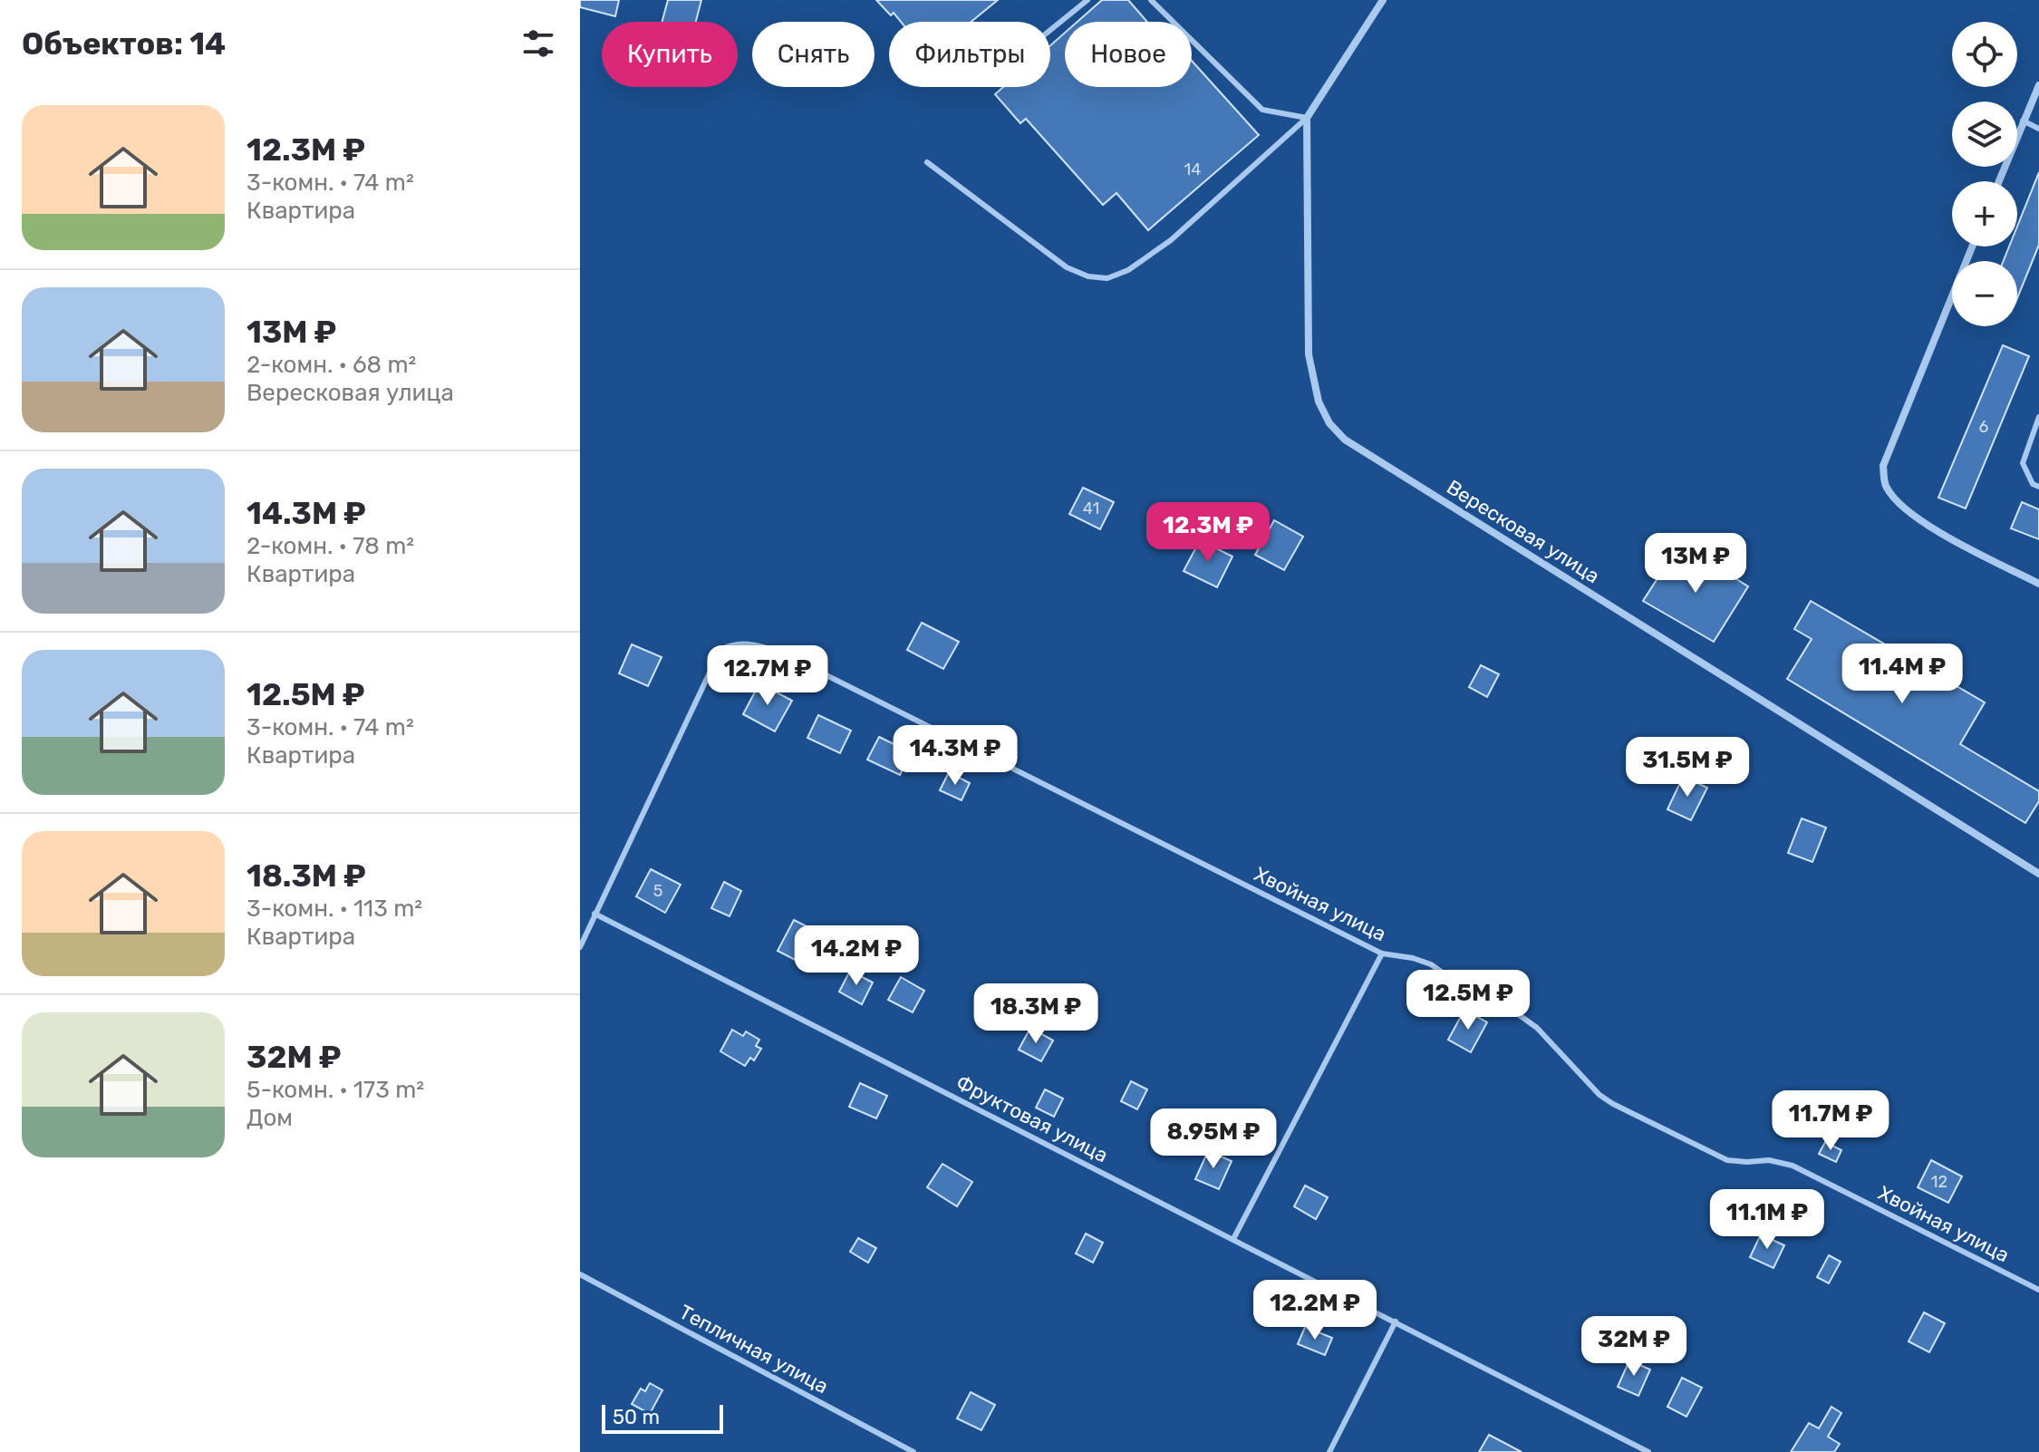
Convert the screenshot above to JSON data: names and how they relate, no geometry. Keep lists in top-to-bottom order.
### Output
{
  "streets": {
    "street": ["Вересковая улица"],
    "lane": ["Хвойная улица", "Фруктовая улица", "Тепличная улица"]
  },
  "crossings": [
    ["Хвойная улица", "Фруктовая улица"]
  ],
  "house_numbers": [
    "14",
    "6",
    "41",
    "5",
    "12"
  ],
  "scale_bar": "50 m",
  "page": {
    "heading": "Объектов: 14",
    "map_buttons": ["+", "−"],
    "chip": [
      "Купить",
      "Снять",
      "Фильтры",
      "Новое"
    ],
    "list": [
      {
        "name": "12.3M ₽",
        "note": "3-комн. · 74 m² · Квартира"
      },
      {
        "name": "13M ₽",
        "note": "2-комн. · 68 m² · Вересковая улица"
      },
      {
        "name": "14.3M ₽",
        "note": "2-комн. · 78 m² · Квартира"
      },
      {
        "name": "12.5M ₽",
        "note": "3-комн. · 74 m² · Квартира"
      },
      {
        "name": "18.3M ₽",
        "note": "3-комн. · 113 m² · Квартира"
      },
      {
        "name": "32M ₽",
        "note": "5-комн. · 173 m² · Дом"
      }
    ],
    "price": [
      "12.3M ₽",
      "13M ₽",
      "11.4M ₽",
      "12.7M ₽",
      "14.3M ₽",
      "31.5M ₽",
      "14.2M ₽",
      "12.5M ₽",
      "18.3M ₽",
      "11.7M ₽",
      "8.95M ₽",
      "11.1M ₽",
      "12.2M ₽",
      "32M ₽"
    ],
    "scale": "50 m"
  }
}
